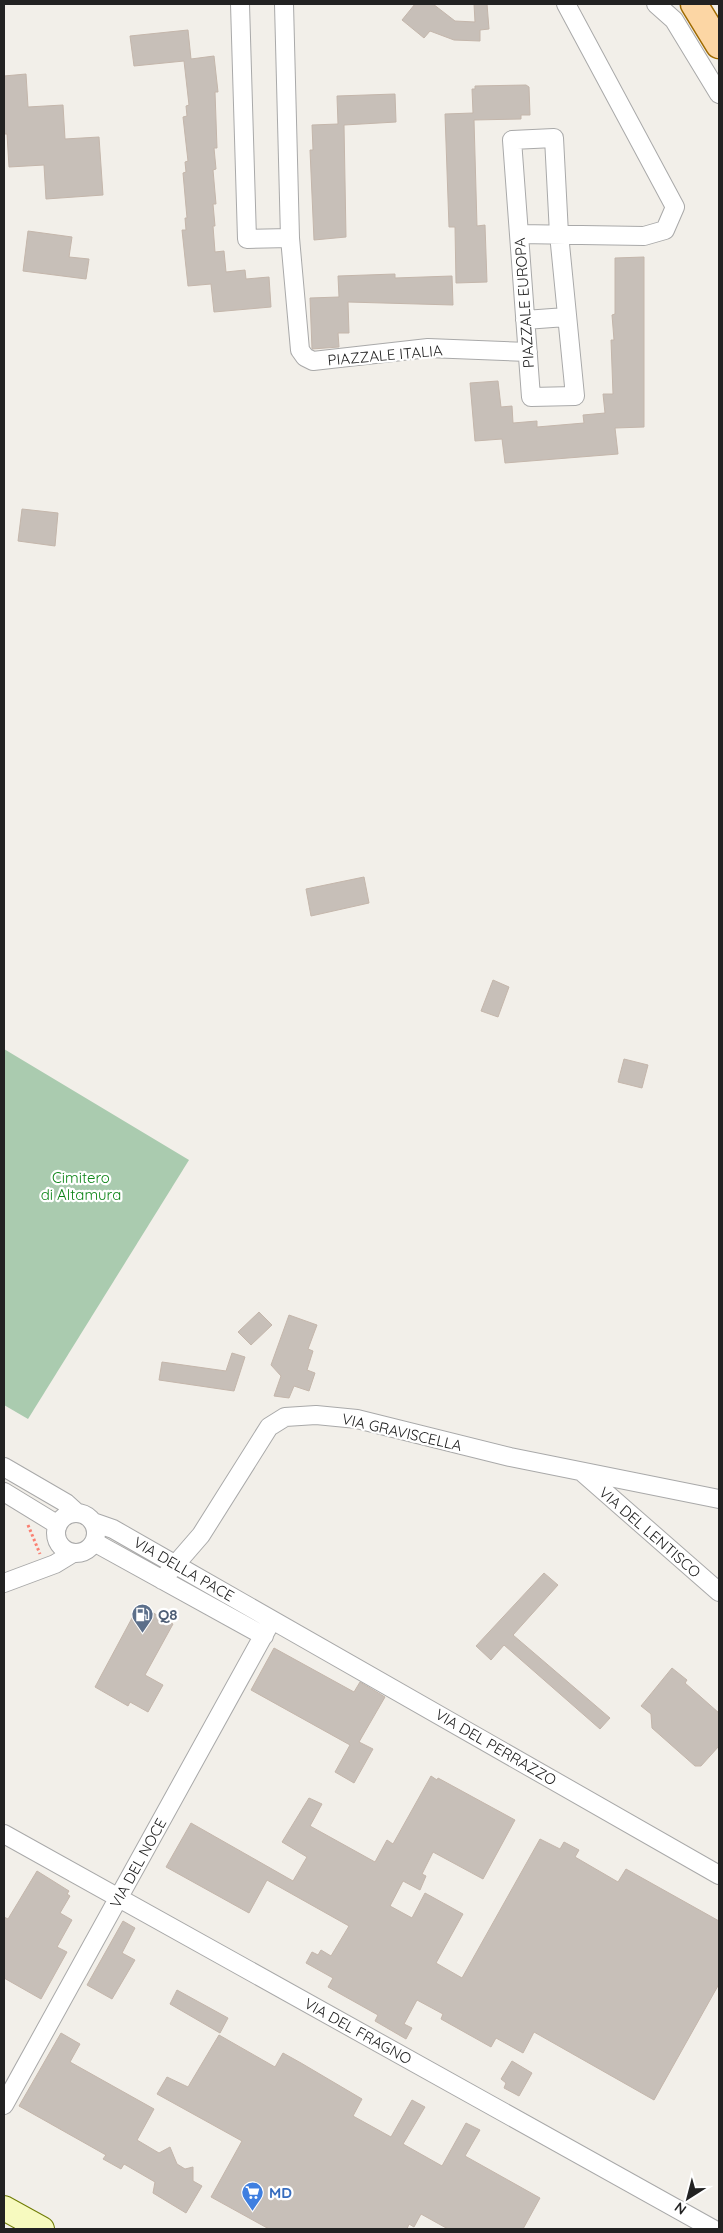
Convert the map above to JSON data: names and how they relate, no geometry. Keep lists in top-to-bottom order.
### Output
{
  "streets": {
    "street": [
      "PIAZZALE EUROPA",
      "PIAZZALE ITALIA",
      "VIA GRAVISCELLA",
      "VIA DEL LENTISCO",
      "VIA DELLA PACE",
      "VIA DEL PERRAZZO",
      "VIA DEL NOCE",
      "VIA DEL FRAGNO"
    ]
  },
  "crossings": [
    ["PIAZZALE EUROPA", "PIAZZALE ITALIA"],
    ["VIA GRAVISCELLA", "VIA DEL LENTISCO"],
    ["VIA GRAVISCELLA", "VIA DELLA PACE"],
    ["VIA DELLA PACE", "VIA DEL PERRAZZO"],
    ["VIA DELLA PACE", "VIA DEL NOCE"],
    ["VIA DEL PERRAZZO", "VIA DEL NOCE"],
    ["VIA DEL NOCE", "VIA DEL FRAGNO"]
  ],
  "parks": ["Cimitero di Altamura"],
  "places": {
    "fuel station": ["Q8"],
    "supermarket": ["MD"]
  },
  "north": "bottom left"
}
